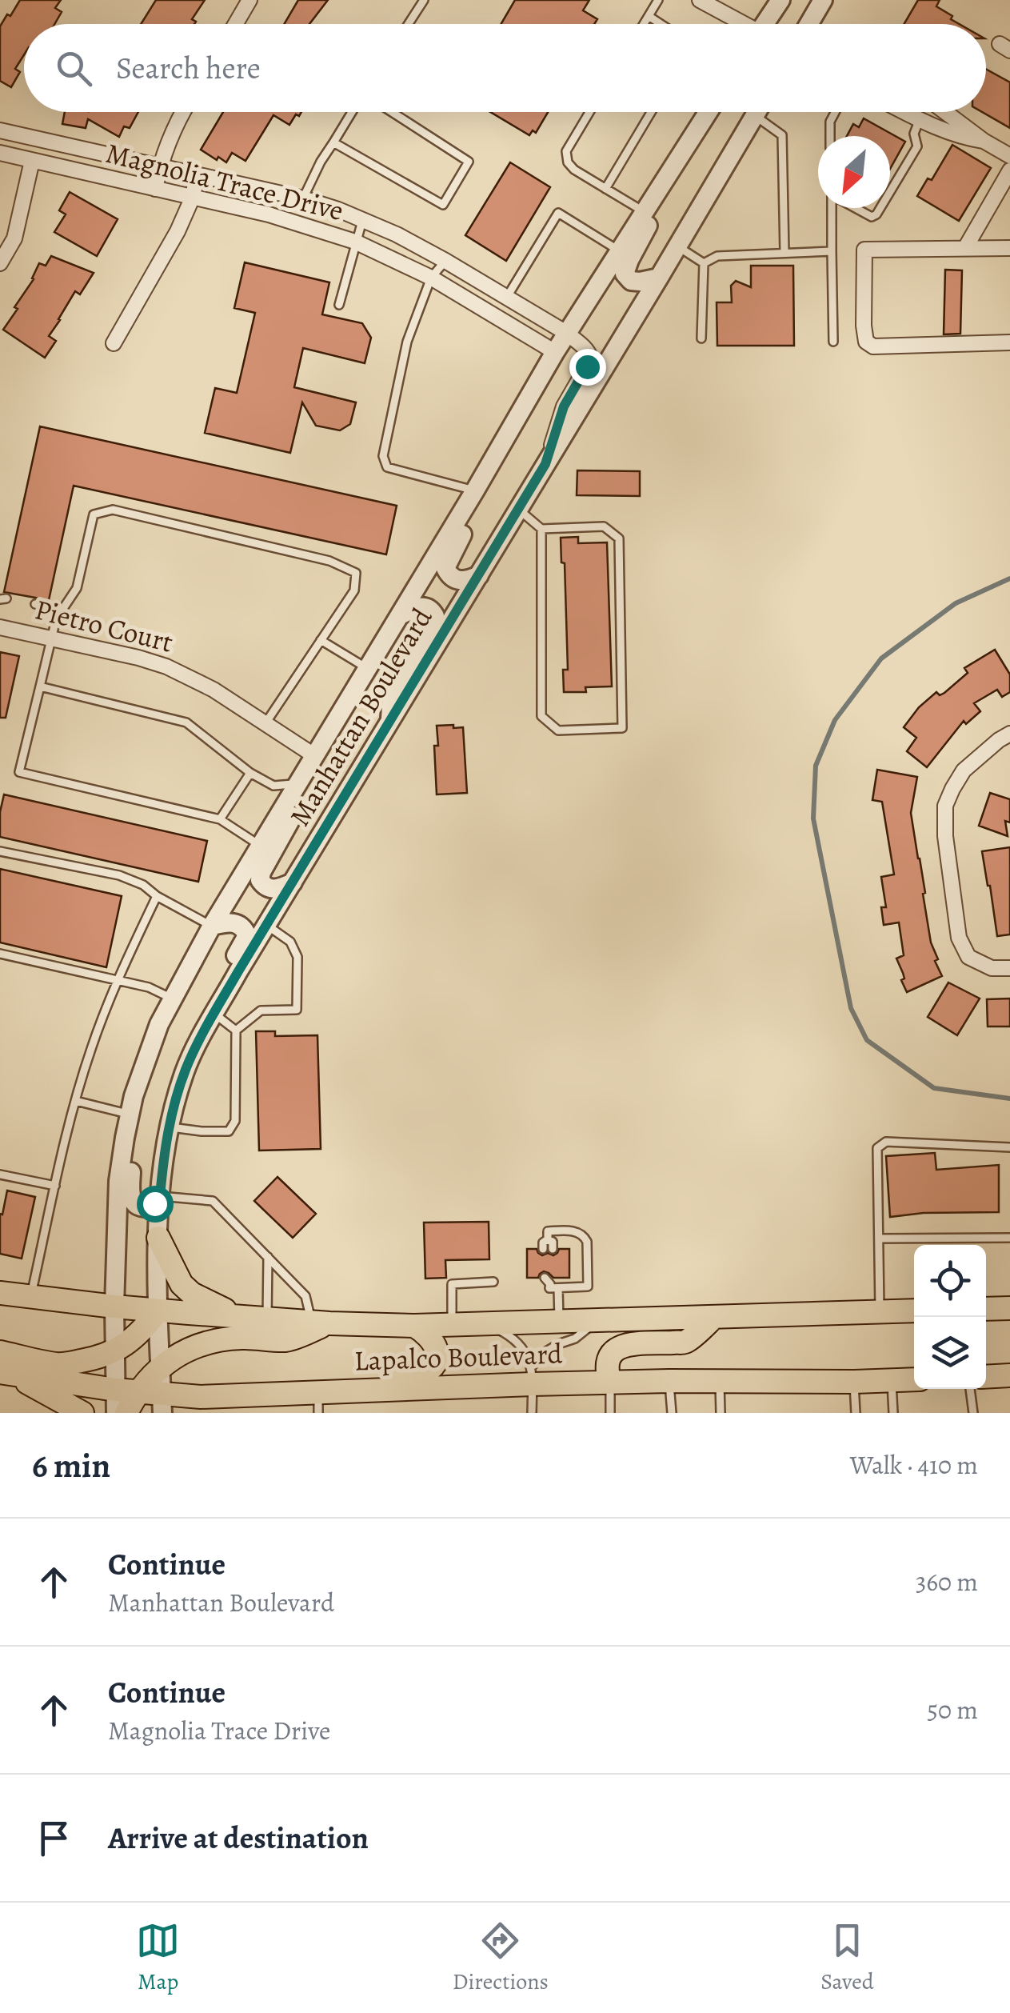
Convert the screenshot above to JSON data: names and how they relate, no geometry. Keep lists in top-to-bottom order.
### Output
{
  "streets": {
    "main road": ["Lapalco Boulevard"],
    "street": ["Magnolia Trace Drive", "Pietro Court", "Manhattan Boulevard"]
  },
  "crossings": [
    ["Magnolia Trace Drive", "Manhattan Boulevard"],
    ["Pietro Court", "Manhattan Boulevard"],
    ["Manhattan Boulevard", "Lapalco Boulevard"]
  ],
  "north": "bottom left",
  "page": {
    "search": "Search here",
    "heading": ["6 min", "Walk · 410 m"],
    "list": [
      ["Continue", "Manhattan Boulevard", "360 m"],
      ["Continue", "Magnolia Trace Drive", "50 m"],
      "Arrive at destination"
    ],
    "nav": ["Map", "Directions", "Saved"]
  }
}
